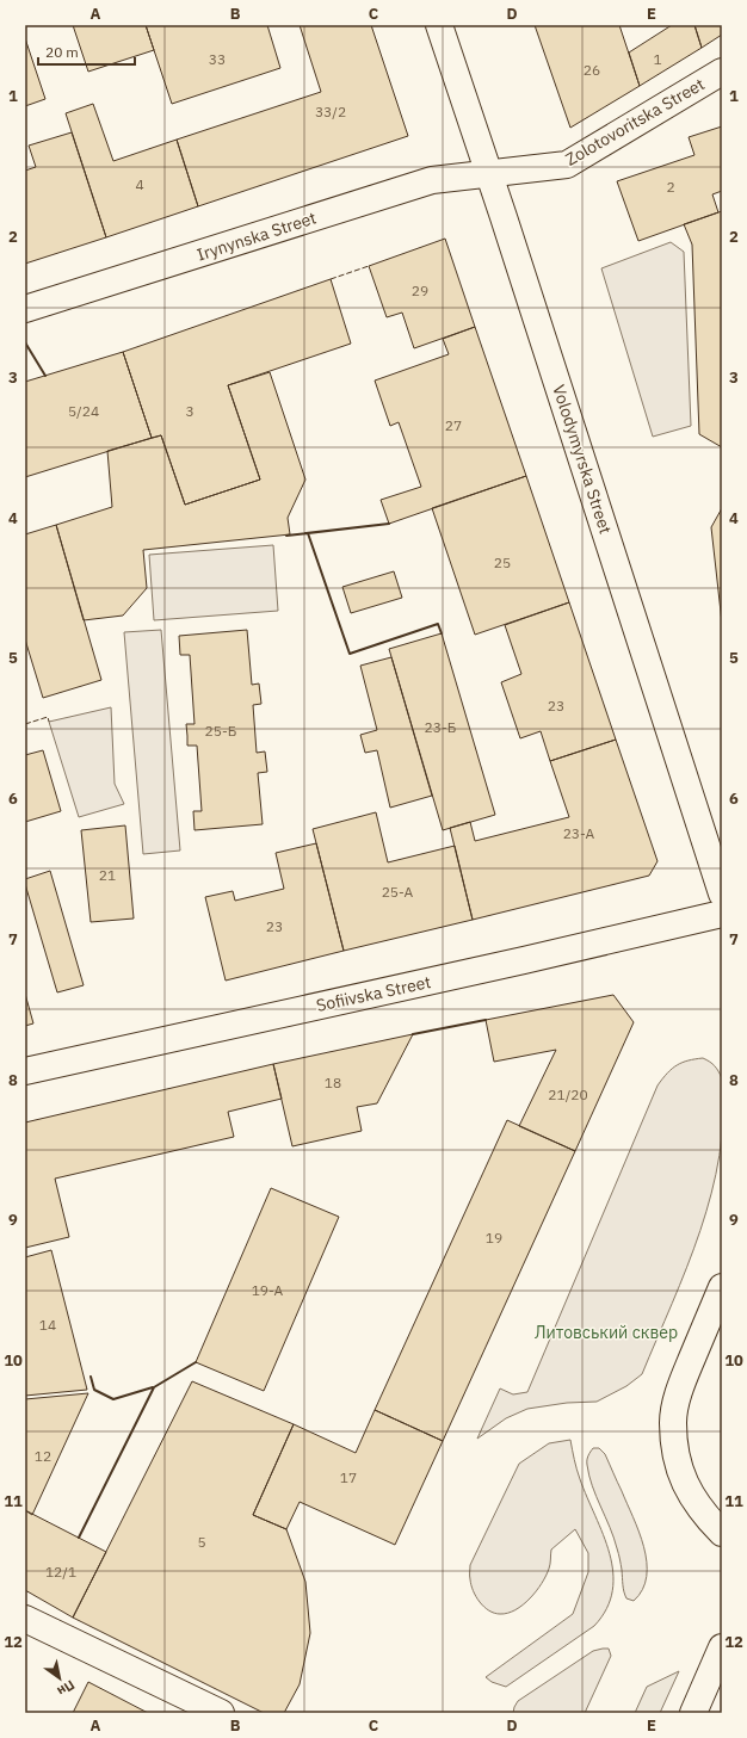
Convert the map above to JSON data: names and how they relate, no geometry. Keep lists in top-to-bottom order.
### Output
{
  "streets": {
    "street": [
      "Zolotovoritska Street",
      "Irynynska Street",
      "Volodymyrska Street",
      "Sofiivska Street"
    ]
  },
  "crossings": [
    ["Zolotovoritska Street", "Irynynska Street"],
    ["Zolotovoritska Street", "Volodymyrska Street"],
    ["Irynynska Street", "Volodymyrska Street"]
  ],
  "parks": ["Литовський сквер"],
  "house_numbers": [
    "33",
    "1",
    "26",
    "33/2",
    "4",
    "2",
    "29",
    "5/24",
    "3",
    "27",
    "25",
    "23",
    "23-Б",
    "25-Б",
    "23-А",
    "21",
    "25-А",
    "23",
    "18",
    "21/20",
    "19",
    "19-А",
    "14",
    "12",
    "17",
    "5",
    "12/1"
  ],
  "scale_bar": "20 m",
  "north": "bottom right",
  "grid": {
    "columns": [
      "A",
      "B",
      "C",
      "D",
      "E"
    ],
    "rows": [
      "1",
      "2",
      "3",
      "4",
      "5",
      "6",
      "7",
      "8",
      "9",
      "10",
      "11",
      "12"
    ]
  }
}
